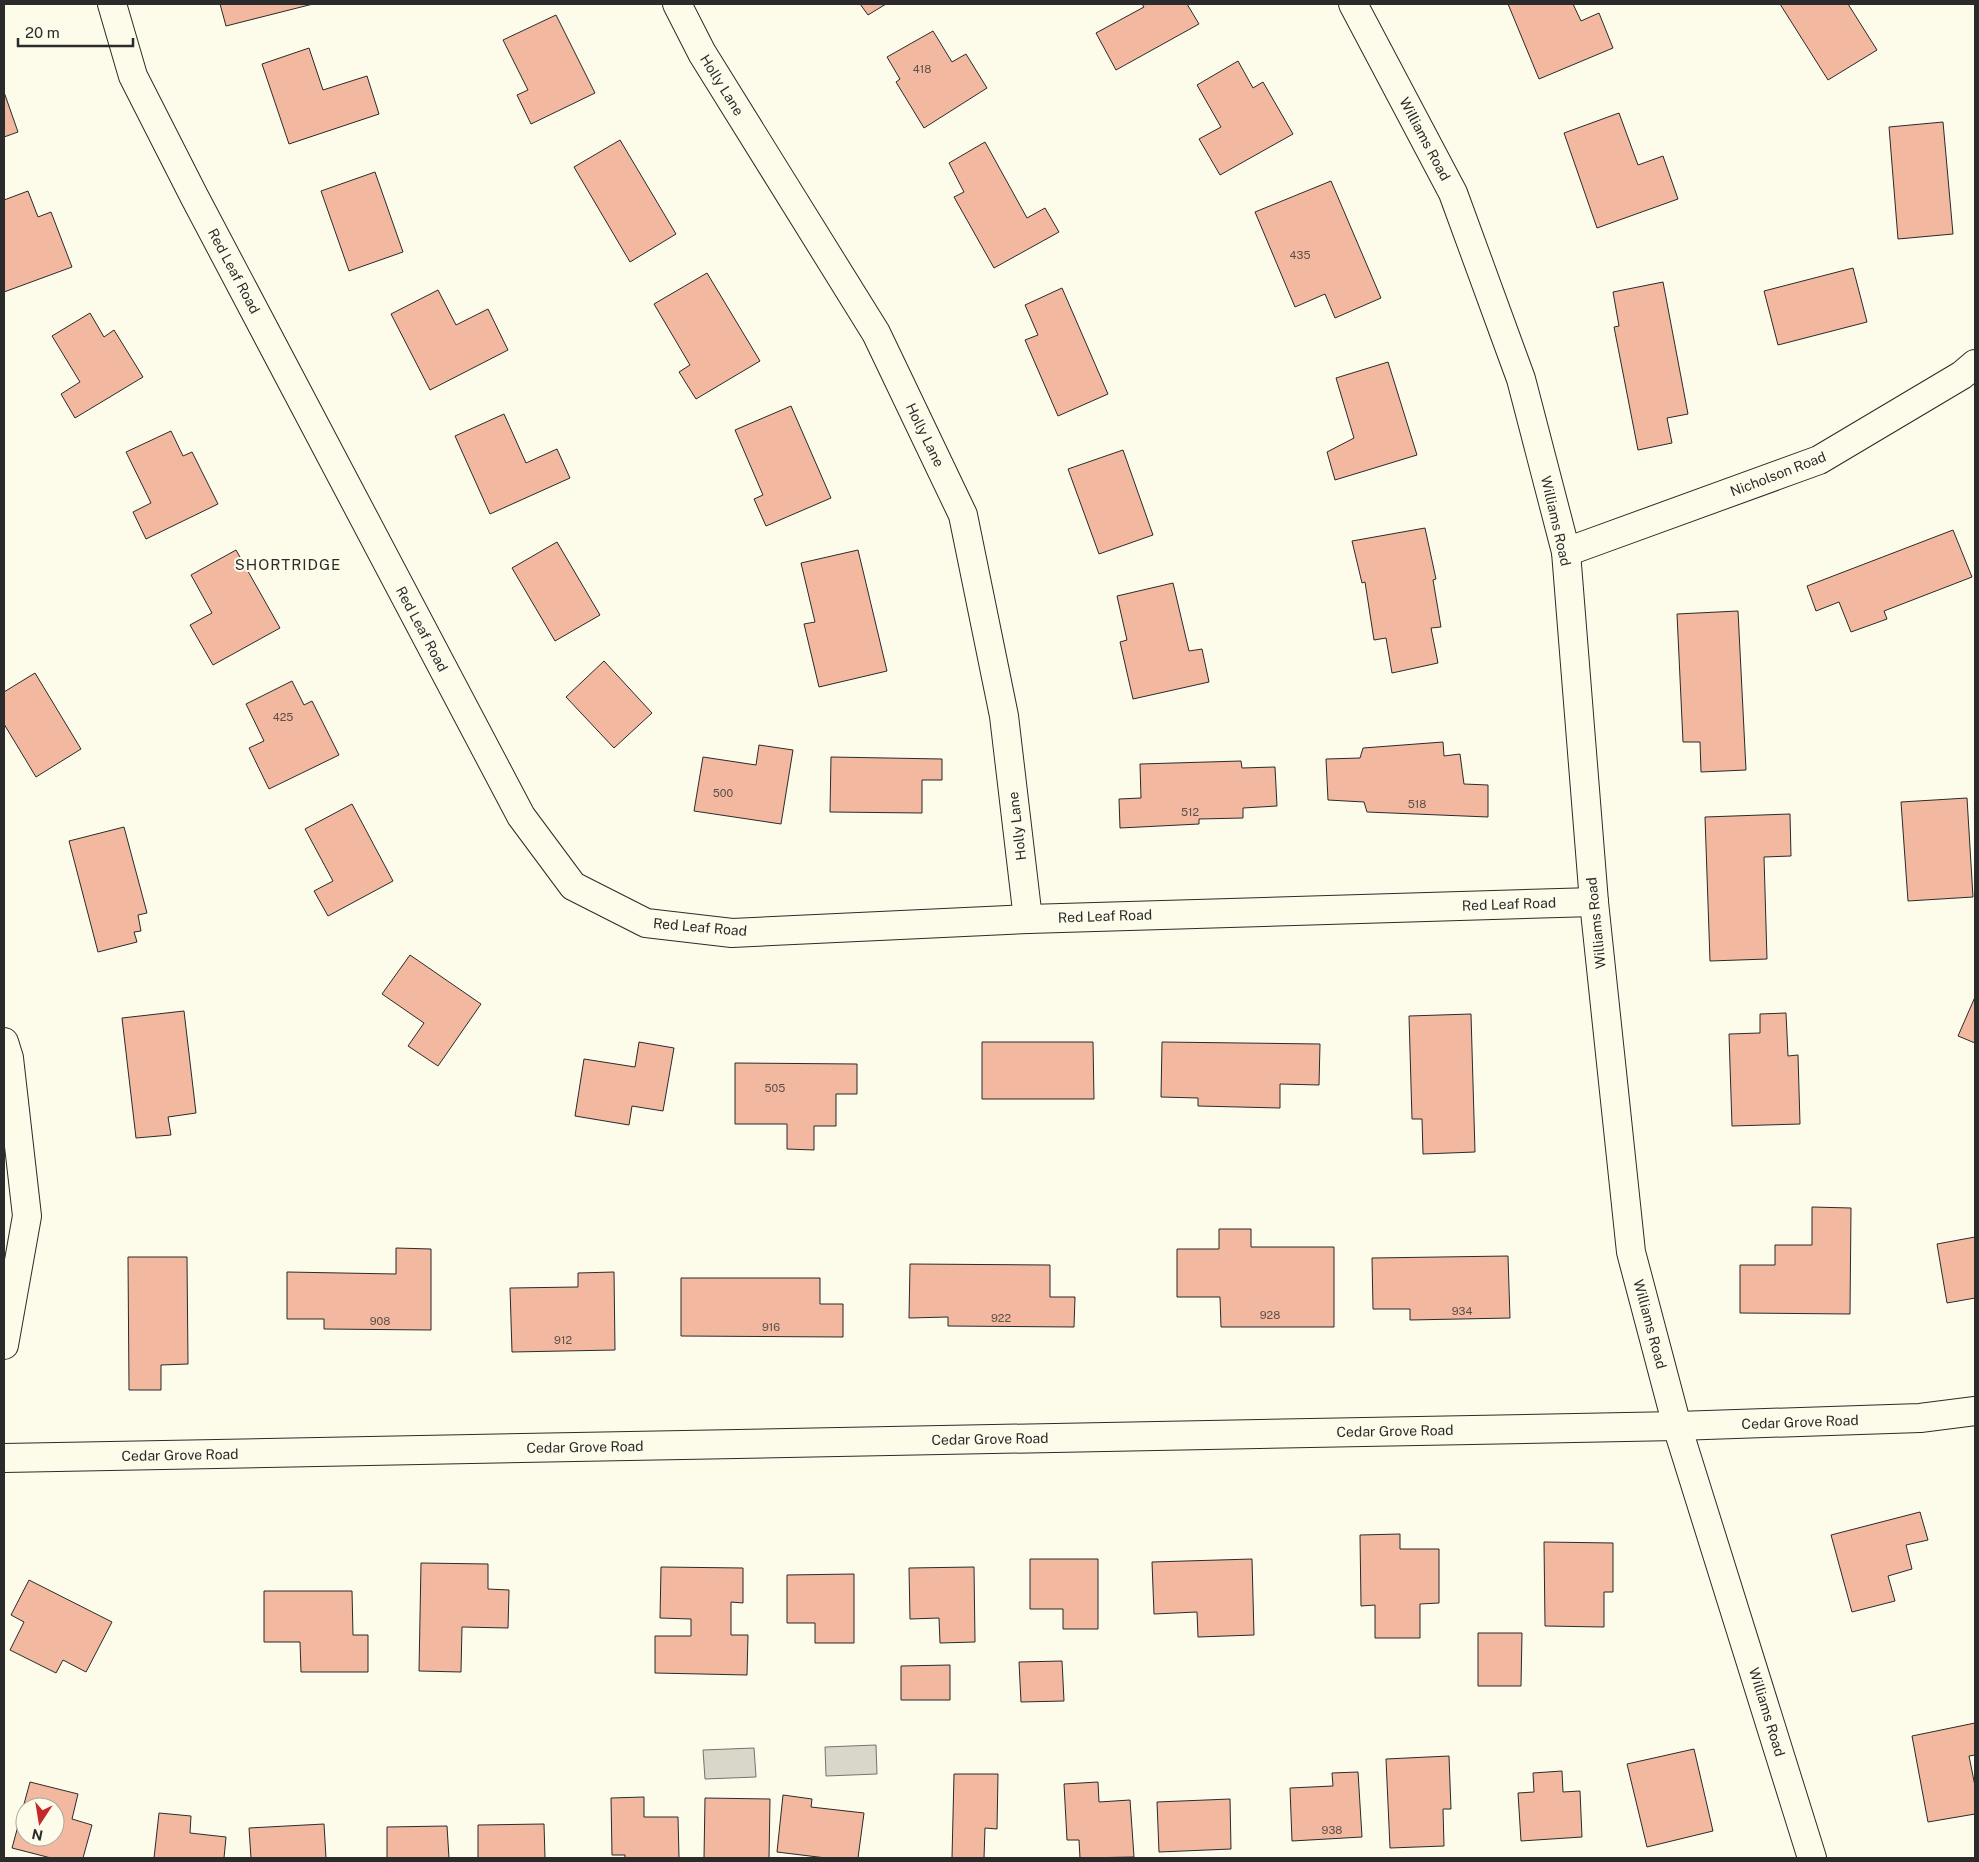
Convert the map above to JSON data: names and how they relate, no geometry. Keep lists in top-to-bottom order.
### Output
{
  "streets": {
    "street": [
      "Holly Lane",
      "Williams Road",
      "Red Leaf Road",
      "Nicholson Road",
      "Cedar Grove Road"
    ]
  },
  "crossings": [
    ["Holly Lane", "Red Leaf Road"],
    ["Williams Road", "Red Leaf Road"],
    ["Williams Road", "Nicholson Road"],
    ["Williams Road", "Cedar Grove Road"]
  ],
  "districts": ["SHORTRIDGE"],
  "house_numbers": [
    "418",
    "435",
    "425",
    "500",
    "518",
    "512",
    "505",
    "934",
    "928",
    "922",
    "908",
    "916",
    "912",
    "938"
  ],
  "scale_bar": "20 m",
  "north": "bottom"
}
